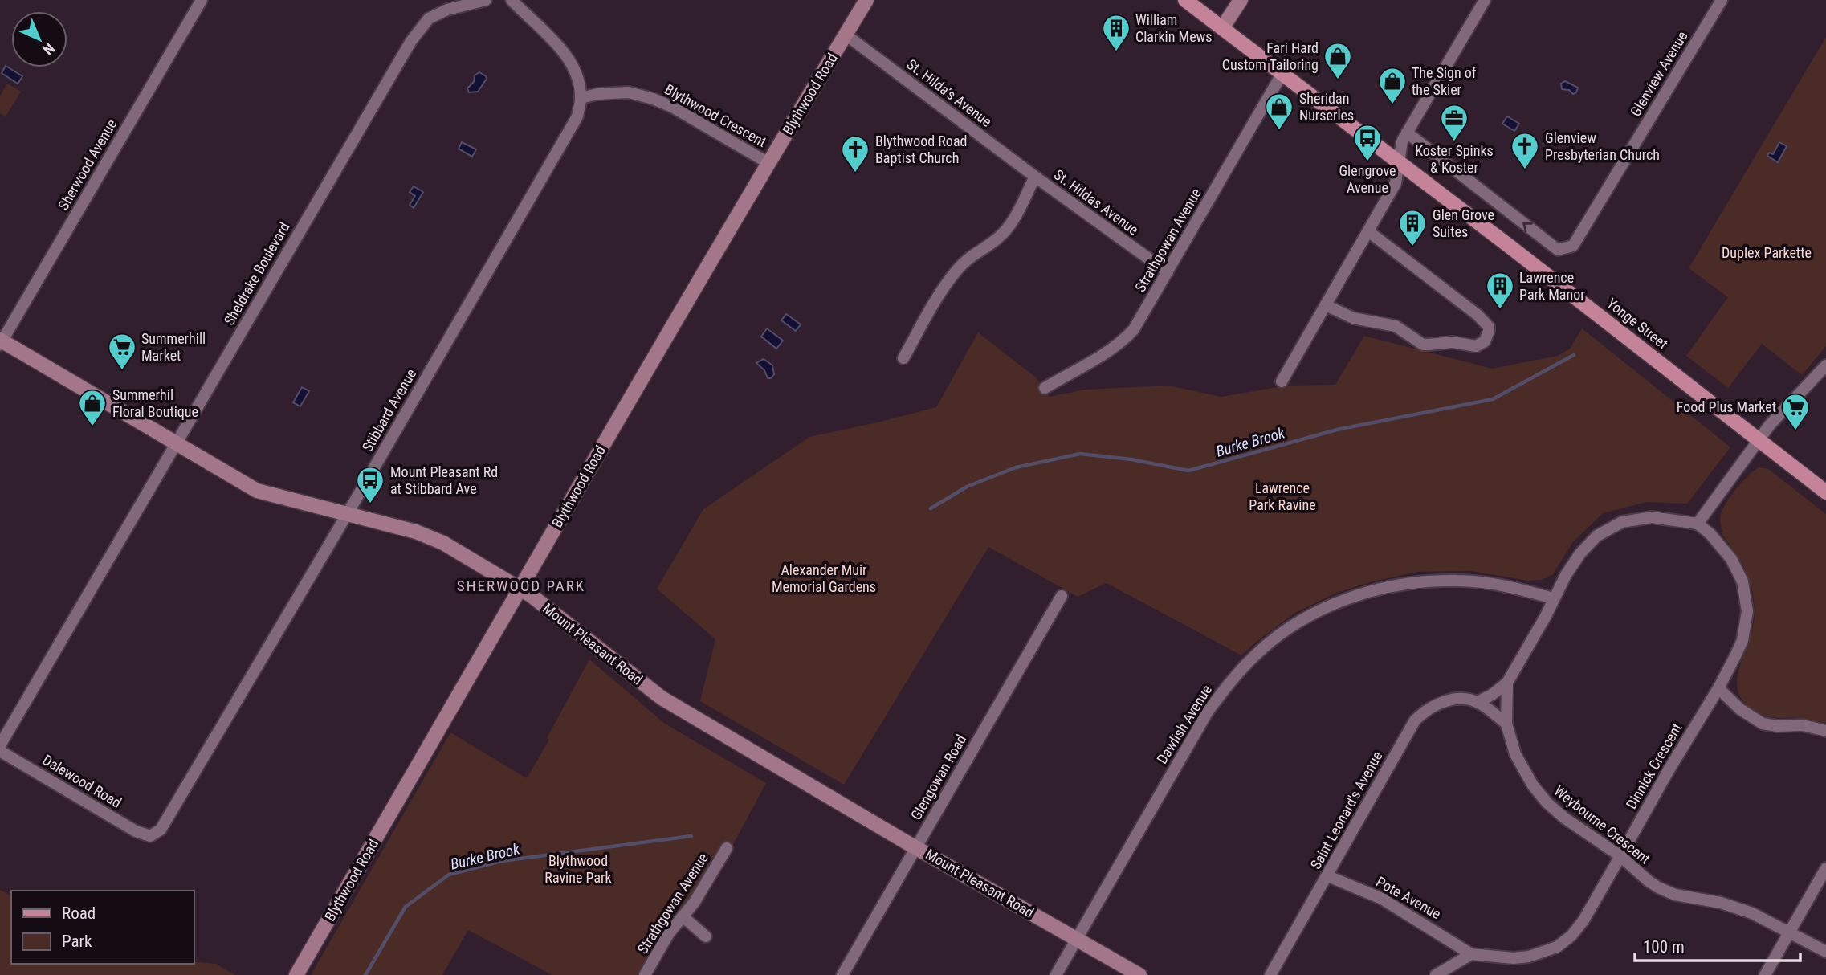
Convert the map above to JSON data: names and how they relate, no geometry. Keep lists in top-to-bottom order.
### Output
{
  "streets": {
    "main road": ["Blythwood Road", "Yonge Street", "Mount Pleasant Road"],
    "street": [
      "Glenview Avenue",
      "St. Hilda’s Avenue",
      "Blythwood Crescent",
      "Sherwood Avenue",
      "St. Hildas Avenue",
      "Strathgowan Avenue",
      "Sheldrake Boulevard",
      "Stibbard Avenue",
      "Dawlish Avenue",
      "Dinnick Crescent",
      "Glengowan Road",
      "Dalewood Road",
      "Saint Leonard's Avenue",
      "Weybourne Crescent",
      "Pote Avenue"
    ]
  },
  "crossings": [
    ["St. Hilda’s Avenue", "Blythwood Road"],
    ["St. Hilda’s Avenue", "St. Hildas Avenue"],
    ["Blythwood Road", "Blythwood Crescent"],
    ["Blythwood Road", "Mount Pleasant Road"],
    ["Blythwood Crescent", "Stibbard Avenue"],
    ["Sherwood Avenue", "Mount Pleasant Road"],
    ["St. Hildas Avenue", "Strathgowan Avenue"],
    ["Strathgowan Avenue", "Yonge Street"],
    ["Sheldrake Boulevard", "Mount Pleasant Road"],
    ["Stibbard Avenue", "Mount Pleasant Road"],
    ["Stibbard Avenue", "Dalewood Road"],
    ["Mount Pleasant Road", "Dawlish Avenue"],
    ["Mount Pleasant Road", "Glengowan Road"],
    ["Dawlish Avenue", "Weybourne Crescent"],
    ["Dinnick Crescent", "Weybourne Crescent"],
    ["Dinnick Crescent", "Pote Avenue"],
    ["Saint Leonard's Avenue", "Pote Avenue"]
  ],
  "districts": ["SHERWOOD PARK"],
  "water": ["Burke Brook"],
  "parks": [
    "Duplex Parkette",
    "Lawrence Park Ravine",
    "Alexander Muir Memorial Gardens",
    "Blythwood Ravine Park"
  ],
  "places": {
    "building": ["William Clarkin Mews", "Glen Grove Suites", "Lawrence Park Manor"],
    "shop": [
      "Fari Hard Custom Tailoring",
      "The Sign of the Skier",
      "Sheridan Nurseries",
      "Summerhil Floral Boutique"
    ],
    "office": ["Koster Spinks & Koster"],
    "bus stop": ["Glengrove Avenue", "Mount Pleasant Rd at Stibbard Ave"],
    "church": ["Glenview Presbyterian Church", "Blythwood Road Baptist Church"],
    "supermarket": ["Summerhill Market", "Food Plus Market"]
  },
  "legend": ["Road", "Park"],
  "scale_bar": "100 m",
  "north": "bottom right"
}
